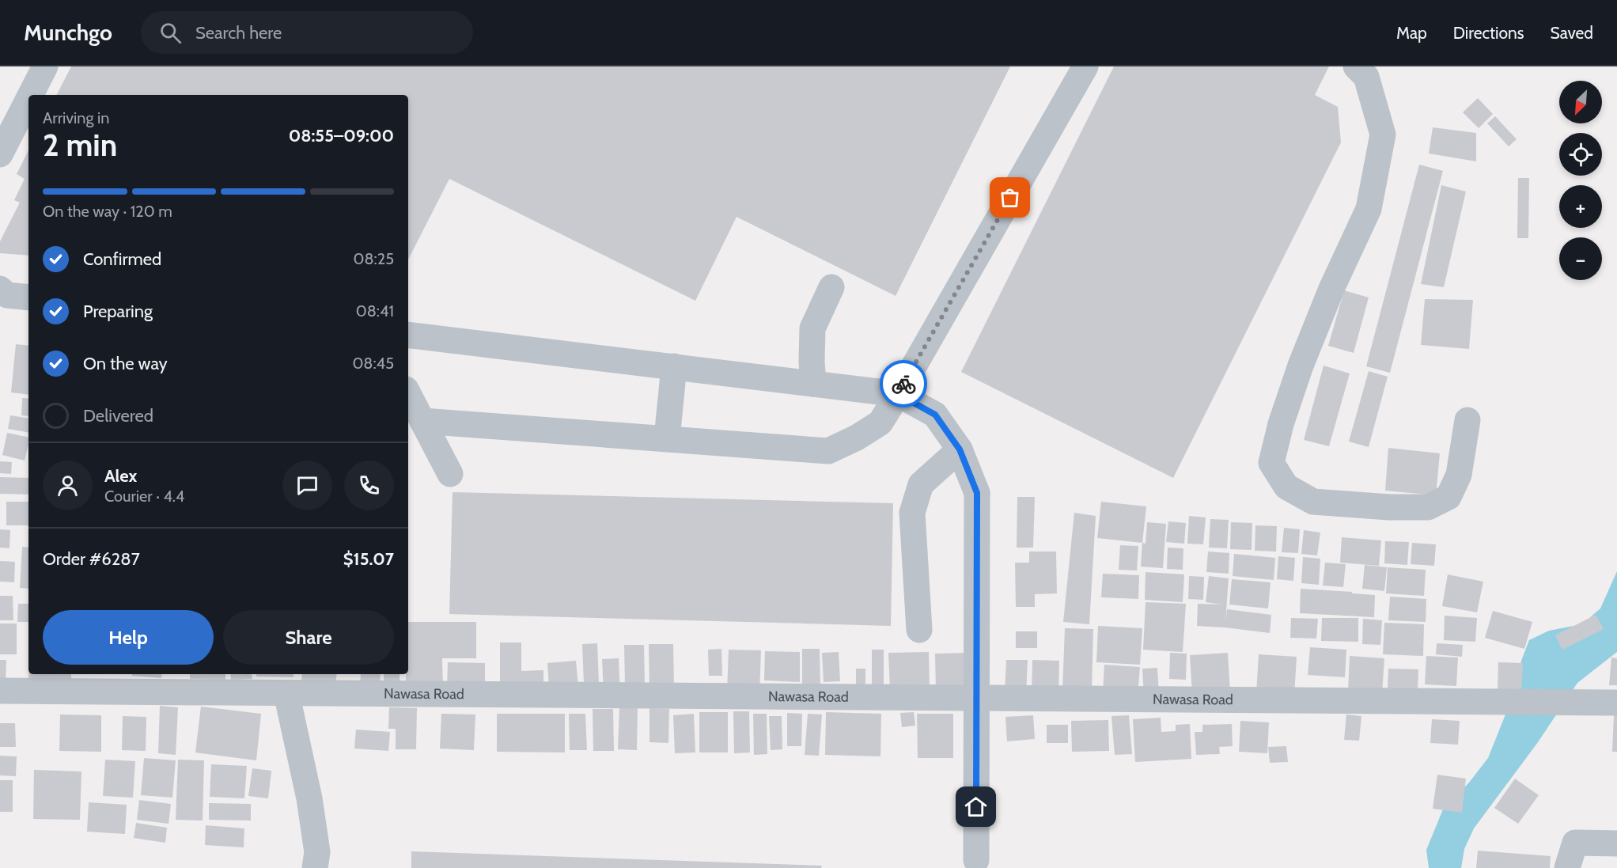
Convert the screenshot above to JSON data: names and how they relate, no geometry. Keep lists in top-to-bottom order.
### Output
{
  "streets": {
    "street": ["Nawasa Road"]
  },
  "north": "bottom left",
  "page": {
    "header": "Munchgo",
    "search": "Search here",
    "nav": ["Map", "Directions", "Saved"],
    "map_buttons": ["+", "−"],
    "heading": ["2 min", "Arriving in", "08:55–09:00"],
    "panel": [
      "Alex",
      "Courier · 4.4",
      "Order #6287",
      "$15.07"
    ],
    "bar": "On the way · 120 m",
    "list": [
      ["Confirmed", "08:25"],
      ["Preparing", "08:41"],
      ["On the way", "08:45"],
      "Delivered"
    ],
    "buttons": ["Help", "Share"]
  }
}
